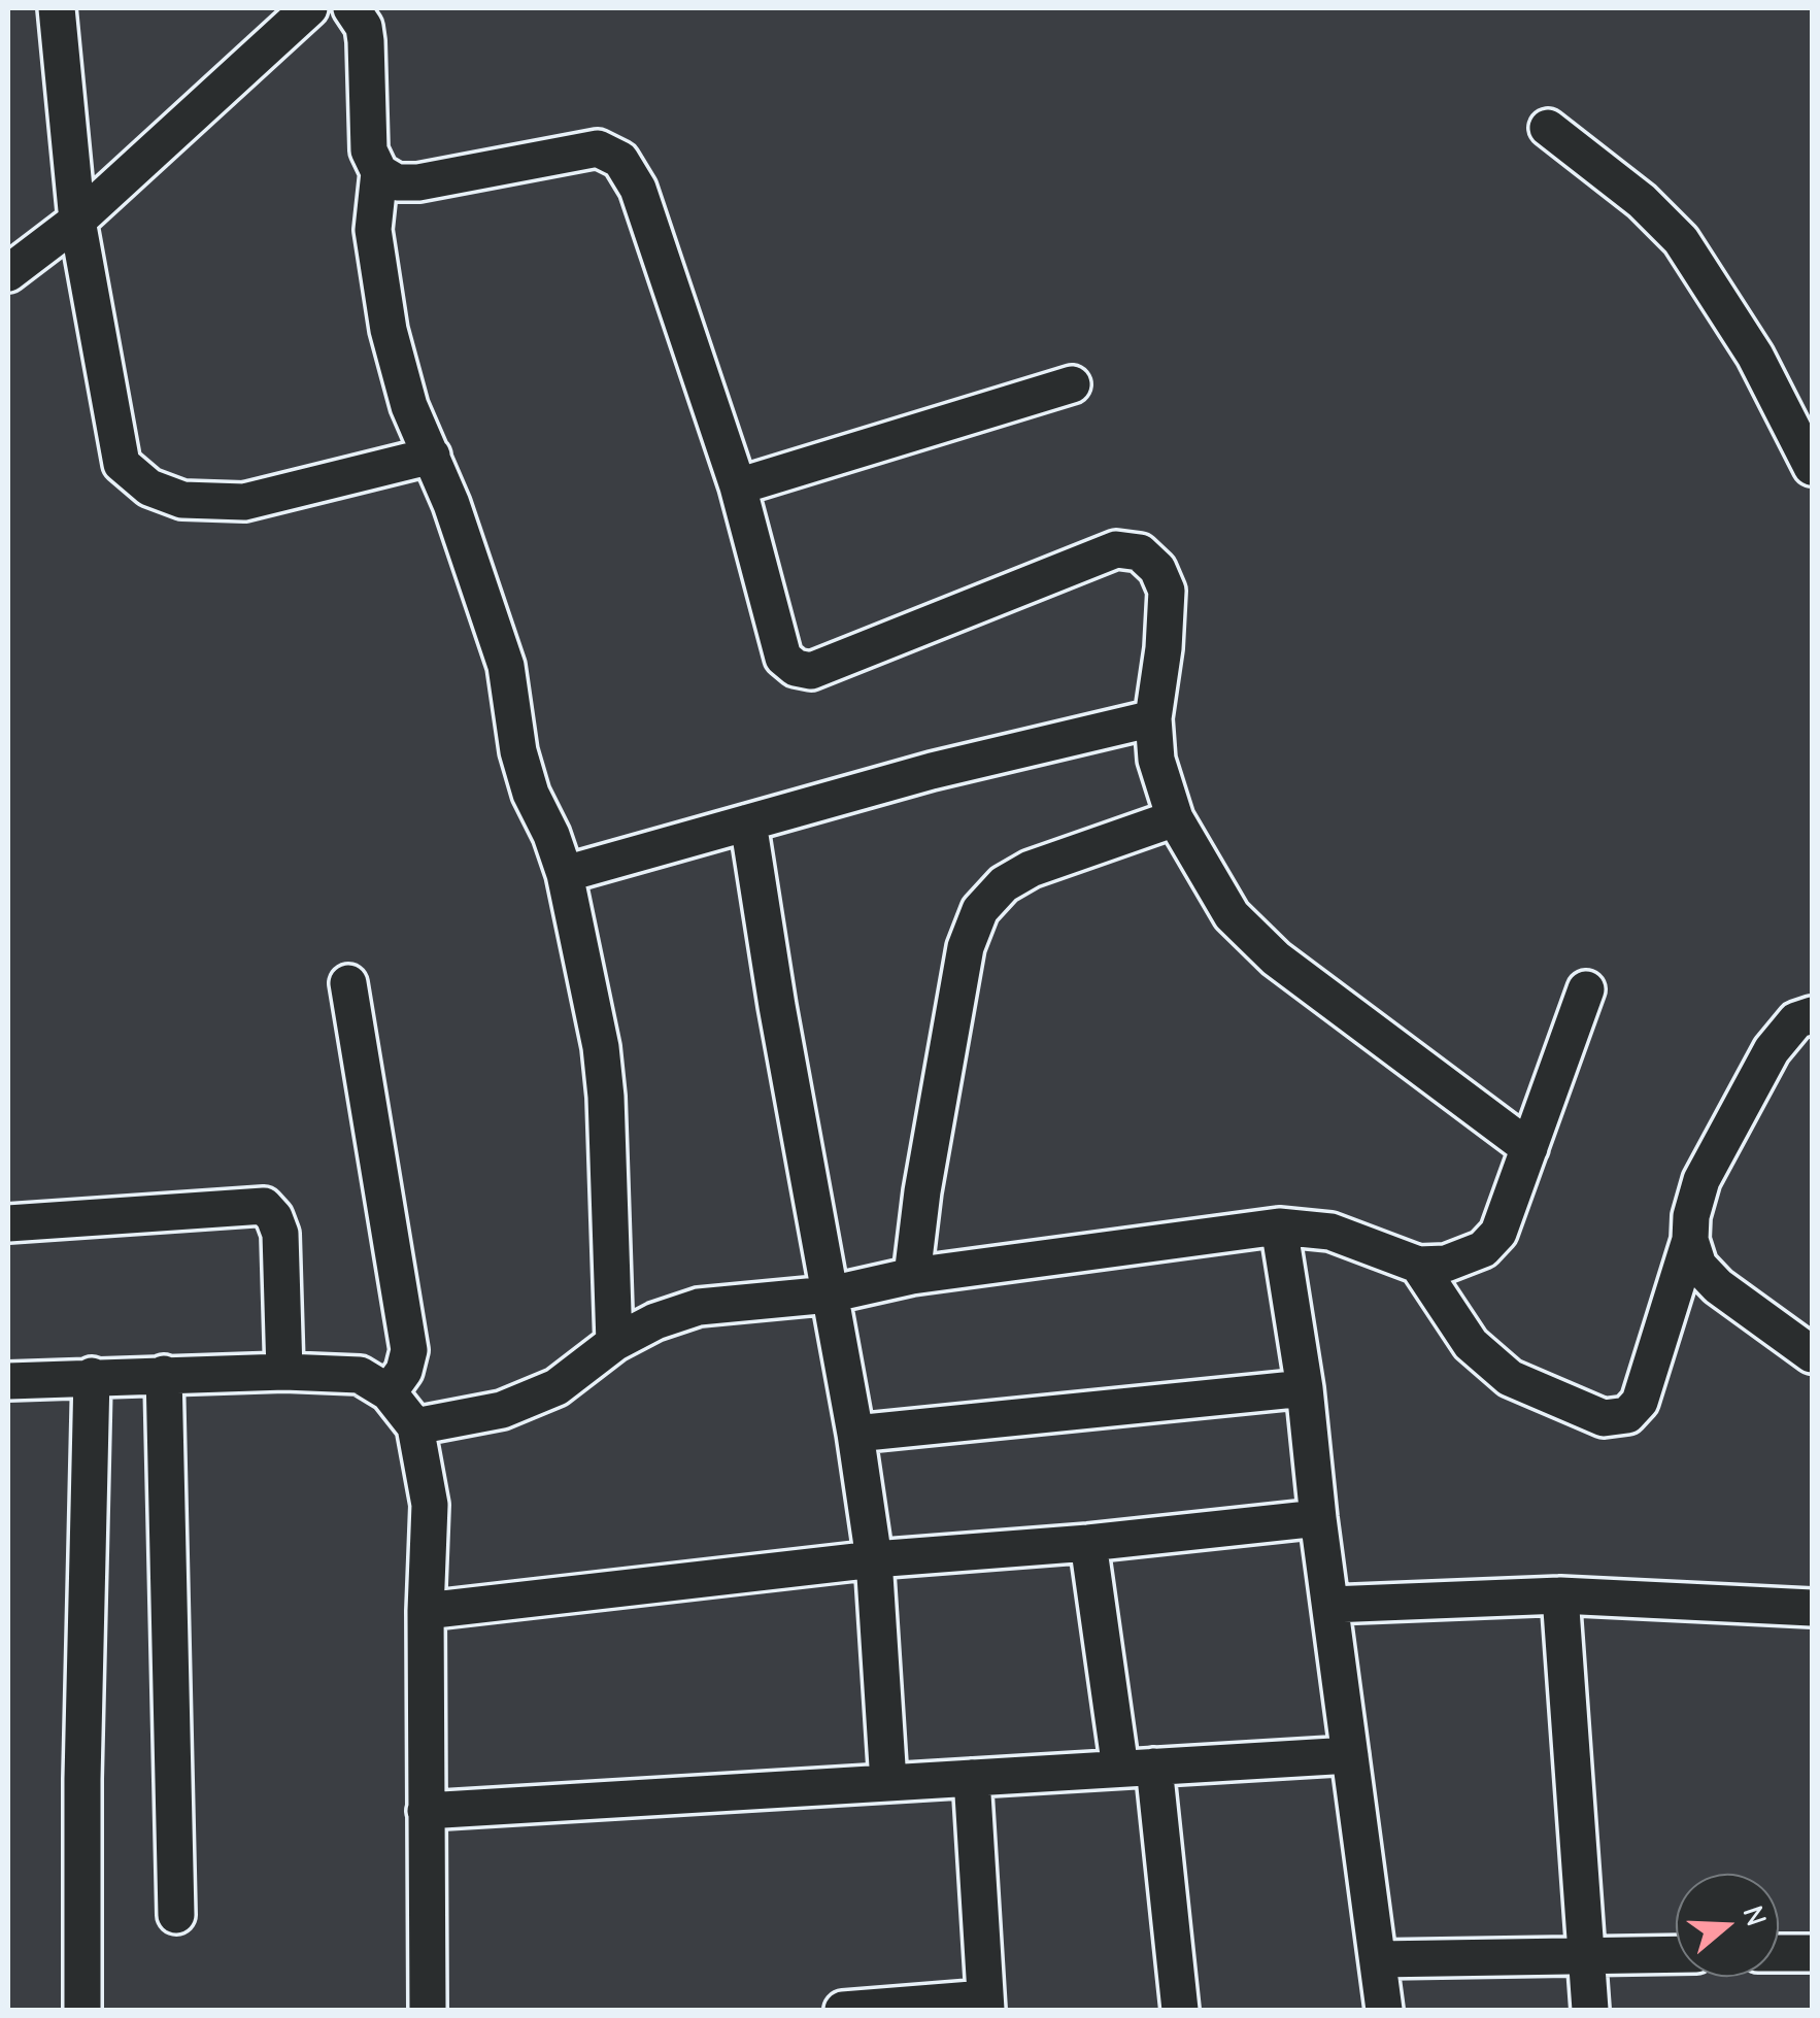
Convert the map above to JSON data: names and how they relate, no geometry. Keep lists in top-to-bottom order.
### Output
{
  "north": "right"
}
